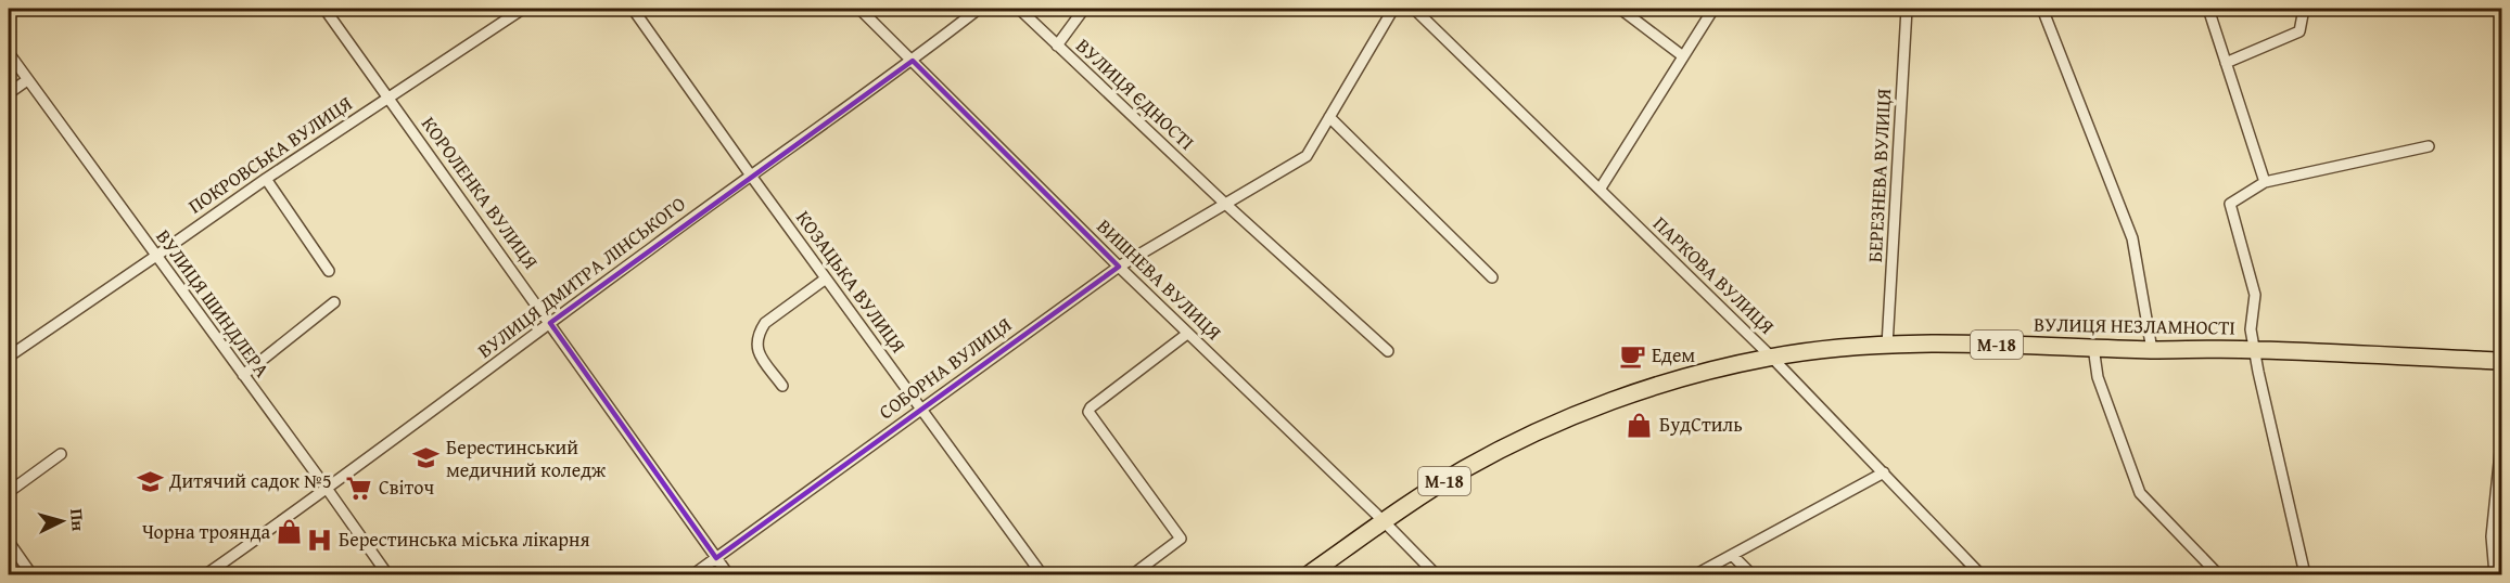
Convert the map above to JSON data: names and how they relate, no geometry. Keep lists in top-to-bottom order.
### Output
{
  "streets": {
    "highway": ["ВУЛИЦЯ НЕЗЛАМНОСТІ", "М-18"],
    "street": [
      "ВУЛИЦЯ ЄДНОСТІ",
      "ПОКРОВСЬКА ВУЛИЦЯ",
      "БЕРЕЗНЕВА ВУЛИЦЯ",
      "КОРОЛЕНКА ВУЛИЦЯ",
      "ПАРКОВА ВУЛИЦЯ",
      "ВУЛИЦЯ ДМИТРА ЛІНСЬКОГО",
      "ВИШНЕВА ВУЛИЦЯ",
      "КОЗАЦЬКА ВУЛИЦЯ",
      "ВУЛИЦЯ ШИНДЛЕРА",
      "СОБОРНА ВУЛИЦЯ"
    ]
  },
  "crossings": [
    ["ВУЛИЦЯ ЄДНОСТІ", "СОБОРНА ВУЛИЦЯ"],
    ["ПОКРОВСЬКА ВУЛИЦЯ", "КОРОЛЕНКА ВУЛИЦЯ"],
    ["ПОКРОВСЬКА ВУЛИЦЯ", "ВУЛИЦЯ ШИНДЛЕРА"],
    ["БЕРЕЗНЕВА ВУЛИЦЯ", "ВУЛИЦЯ НЕЗЛАМНОСТІ"],
    ["КОРОЛЕНКА ВУЛИЦЯ", "ВУЛИЦЯ ДМИТРА ЛІНСЬКОГО"],
    ["КОРОЛЕНКА ВУЛИЦЯ", "СОБОРНА ВУЛИЦЯ"],
    ["ПАРКОВА ВУЛИЦЯ", "ВУЛИЦЯ НЕЗЛАМНОСТІ"],
    ["ВУЛИЦЯ ДМИТРА ЛІНСЬКОГО", "ВИШНЕВА ВУЛИЦЯ"],
    ["ВУЛИЦЯ ДМИТРА ЛІНСЬКОГО", "КОЗАЦЬКА ВУЛИЦЯ"],
    ["ВУЛИЦЯ ДМИТРА ЛІНСЬКОГО", "ВУЛИЦЯ ШИНДЛЕРА"],
    ["ВИШНЕВА ВУЛИЦЯ", "ВУЛИЦЯ НЕЗЛАМНОСТІ"],
    ["ВИШНЕВА ВУЛИЦЯ", "М-18"],
    ["ВИШНЕВА ВУЛИЦЯ", "СОБОРНА ВУЛИЦЯ"],
    ["КОЗАЦЬКА ВУЛИЦЯ", "СОБОРНА ВУЛИЦЯ"],
    ["ВУЛИЦЯ НЕЗЛАМНОСТІ", "М-18"]
  ],
  "places": {
    "cafe": ["Едем"],
    "shop": ["БудСтиль", "Чорна троянда"],
    "school or university": ["Берестинський медичний коледж", "Дитячий садок №5"],
    "supermarket": ["Світоч"],
    "hospital": ["Берестинська міська лікарня"]
  },
  "north": "right"
}
